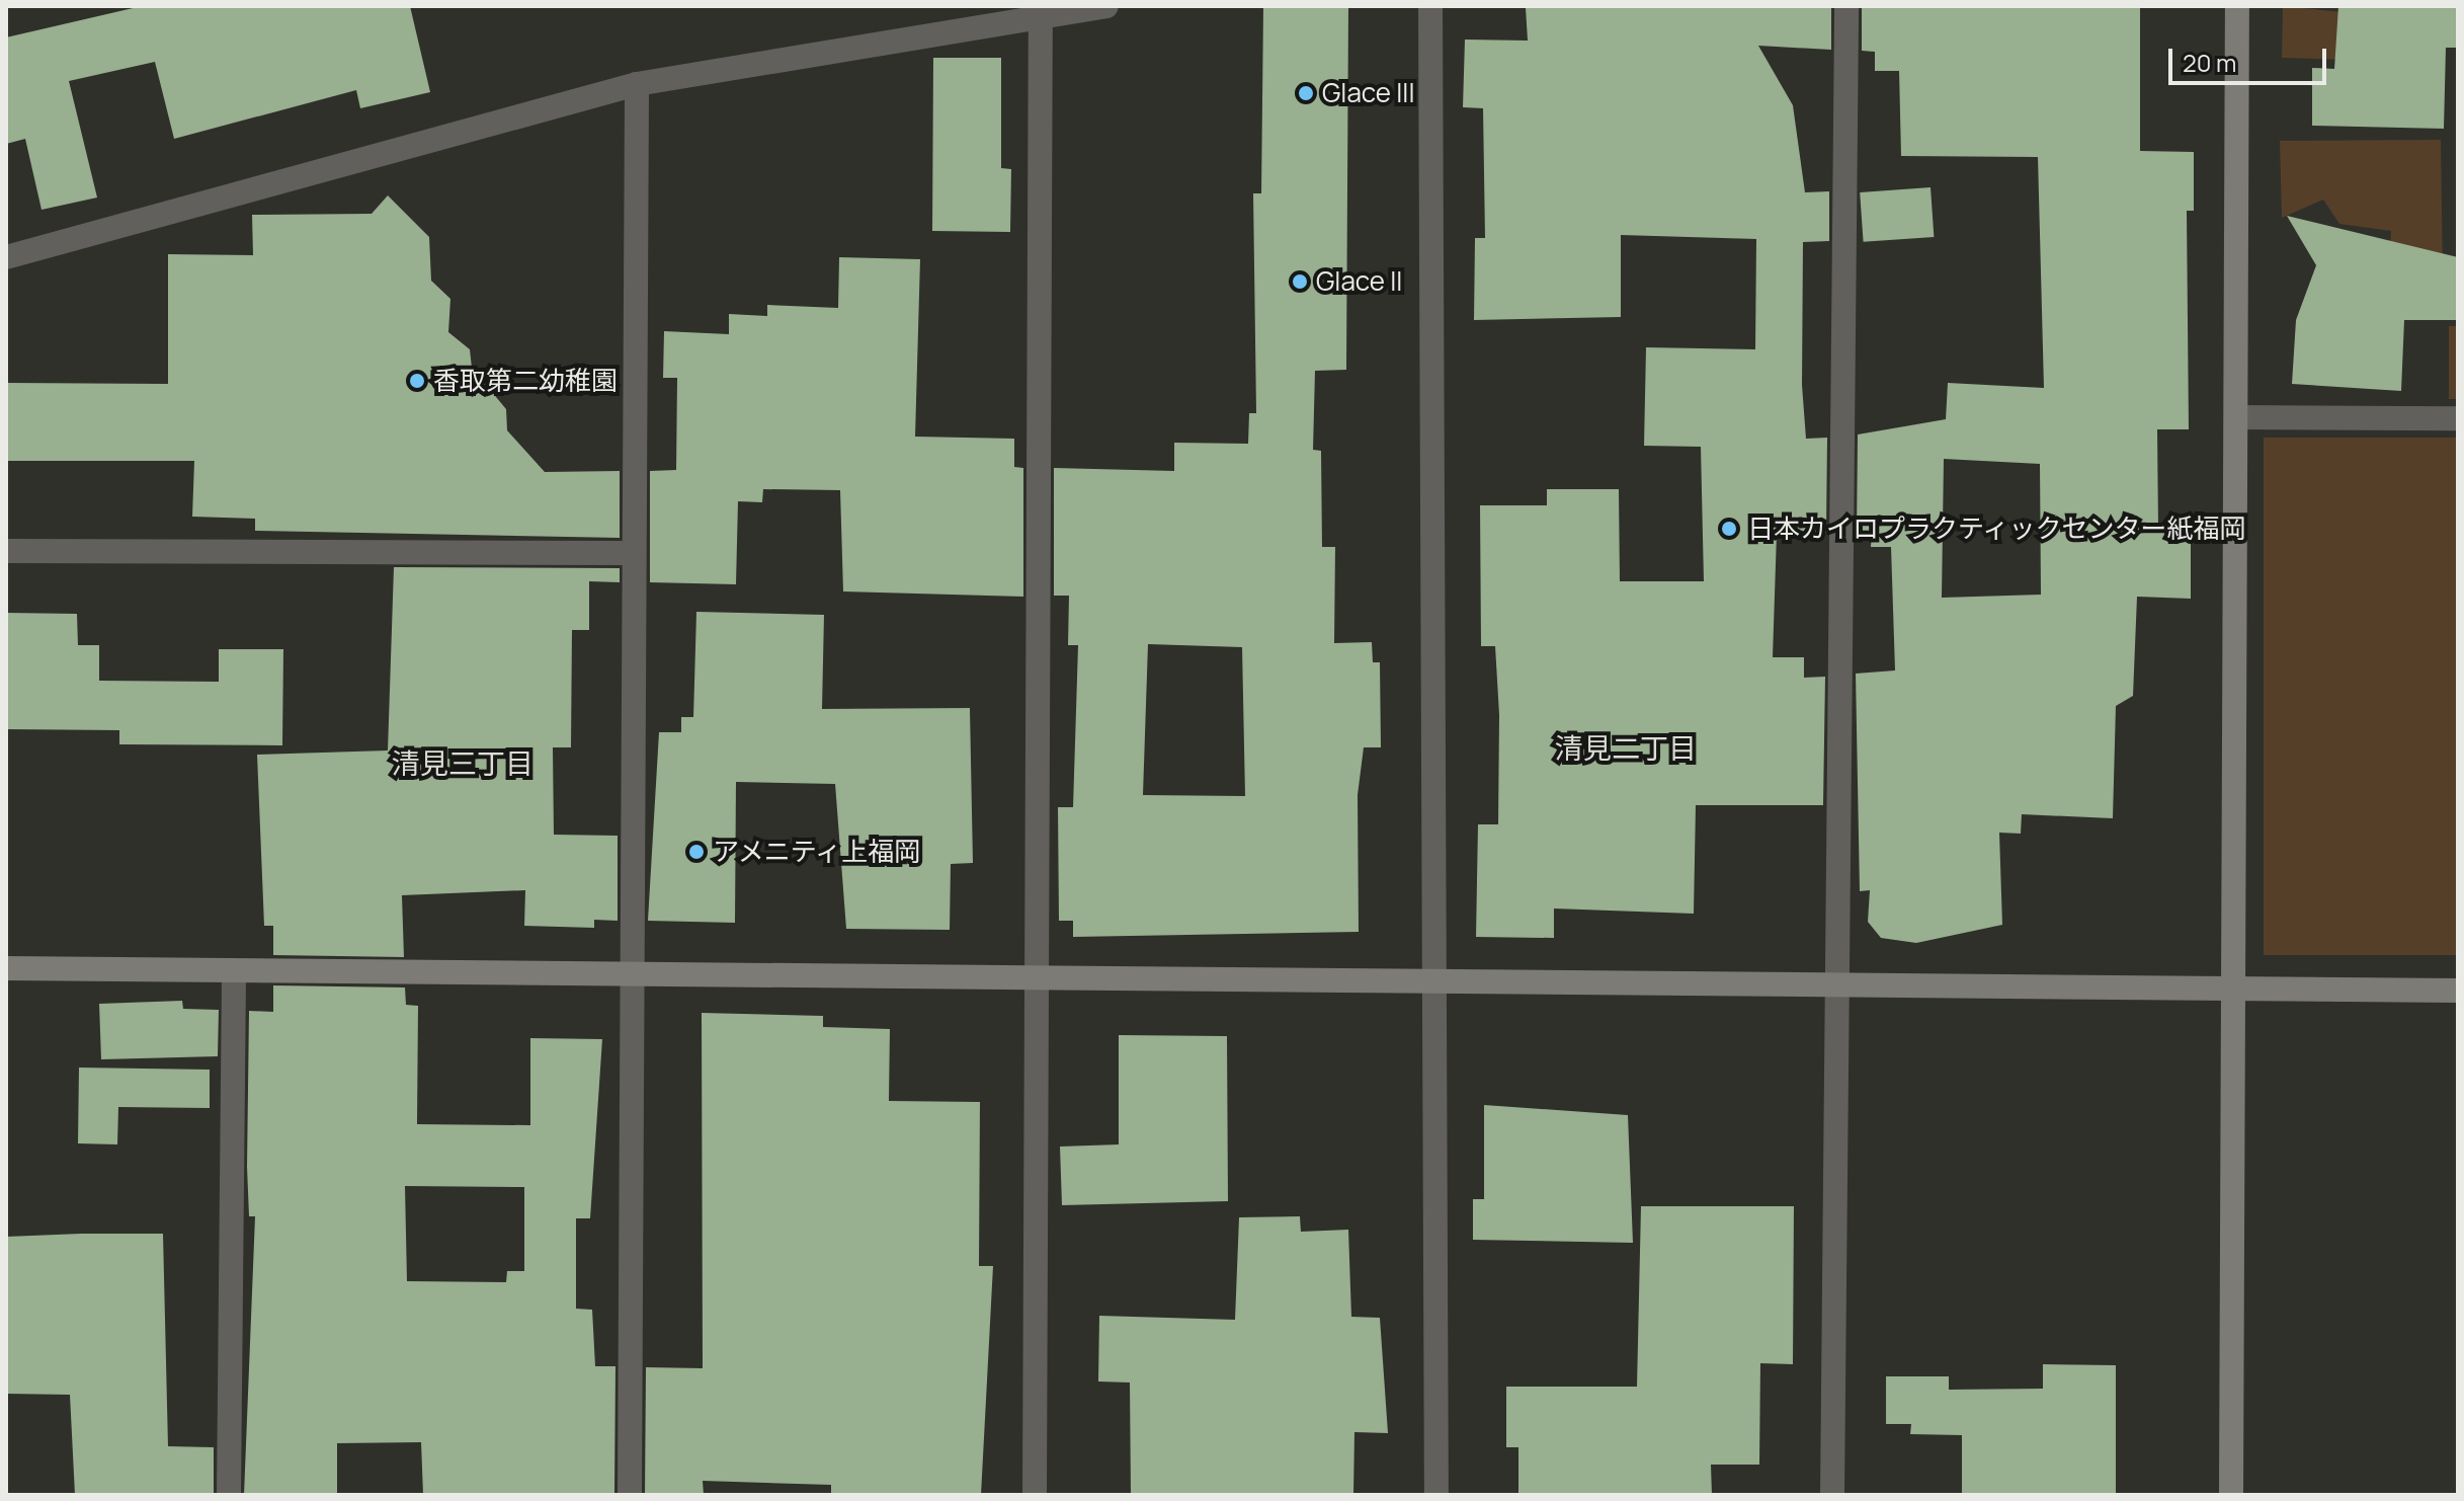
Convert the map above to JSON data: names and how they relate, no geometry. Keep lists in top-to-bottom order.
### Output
{
  "districts": ["清見二丁目", "清見三丁目"],
  "places": [
    "Glace III",
    "Glace II",
    "香取第二幼稚園",
    "日本カイロプラクティックセンター紙福岡",
    "アメニティ上福岡"
  ],
  "scale_bar": "20 m"
}
